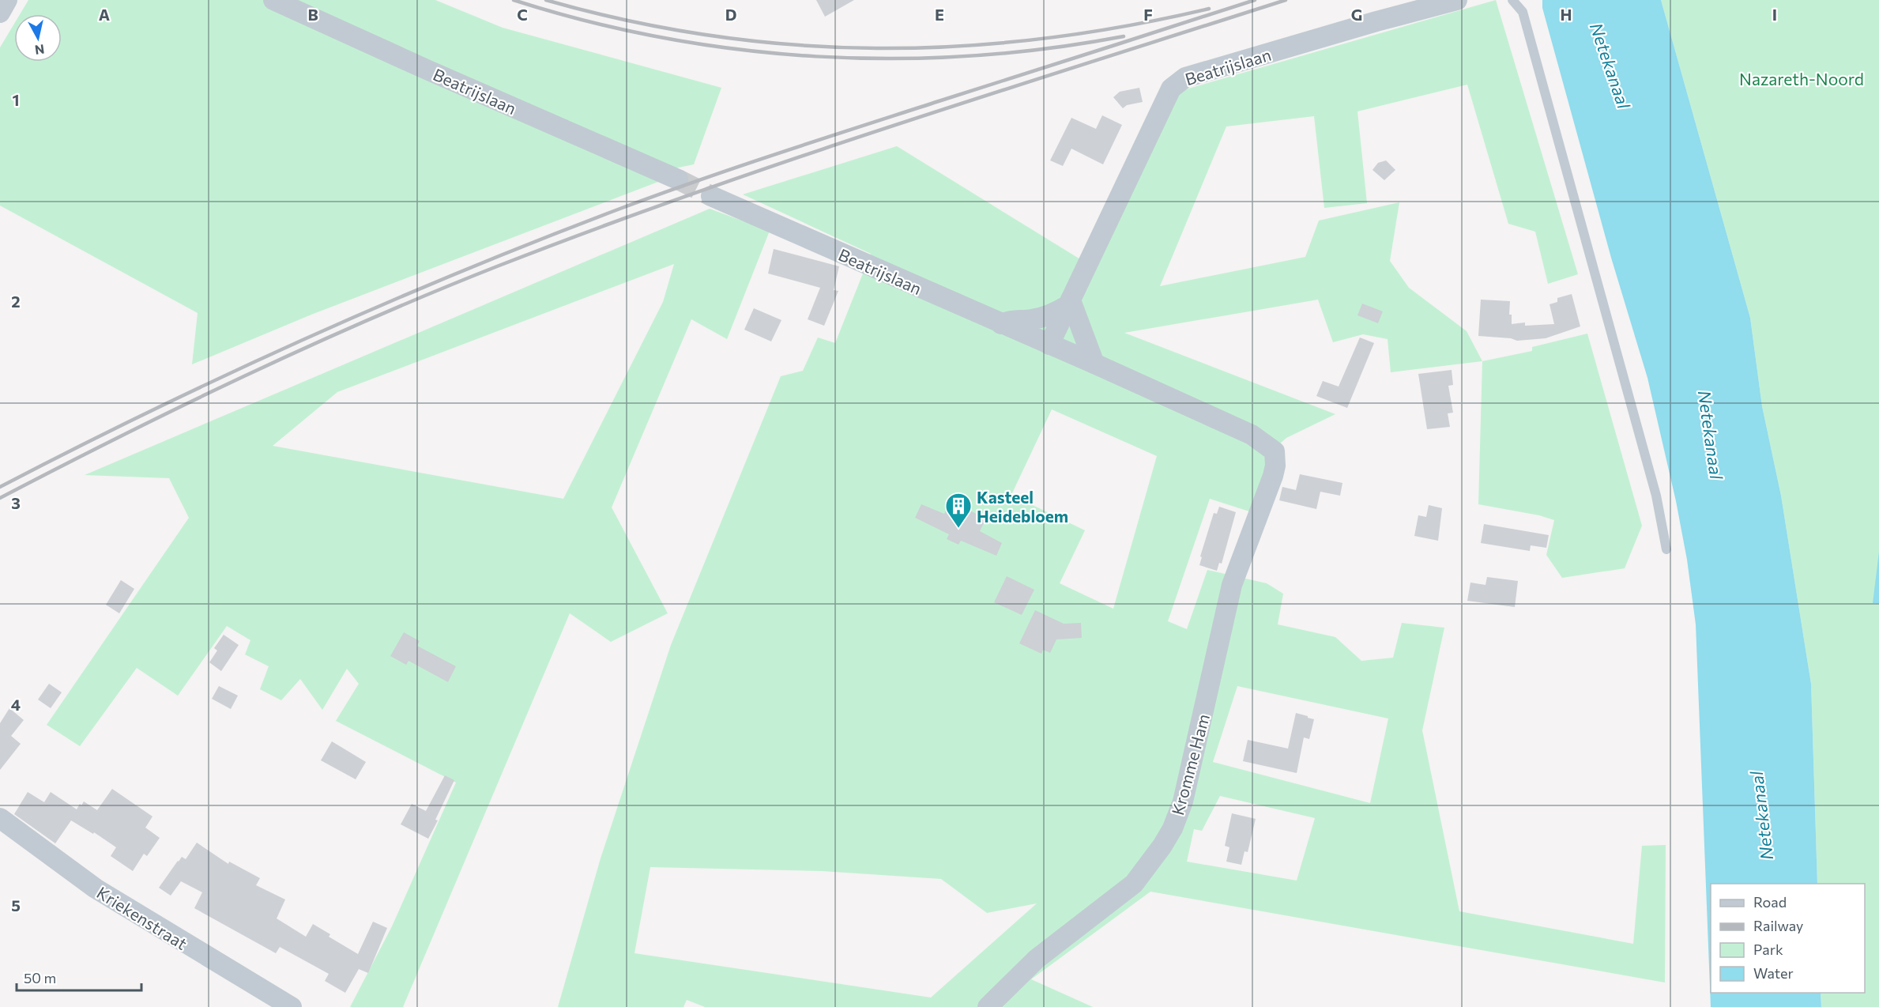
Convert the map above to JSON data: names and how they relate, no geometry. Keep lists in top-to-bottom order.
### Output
{
  "streets": {
    "street": ["Beatrijslaan", "Kromme Ham", "Kriekenstraat"]
  },
  "crossings": [
    ["Beatrijslaan", "Kromme Ham"]
  ],
  "water": ["Netekanaal"],
  "parks": ["Nazareth-Noord"],
  "places": {
    "building": ["Kasteel Heidebloem"]
  },
  "legend": [
    "Road",
    "Railway",
    "Park",
    "Water"
  ],
  "scale_bar": "50 m",
  "north": "bottom",
  "grid": {
    "columns": [
      "A",
      "B",
      "C",
      "D",
      "E",
      "F",
      "G",
      "H",
      "I"
    ],
    "rows": [
      "1",
      "2",
      "3",
      "4",
      "5"
    ]
  }
}
